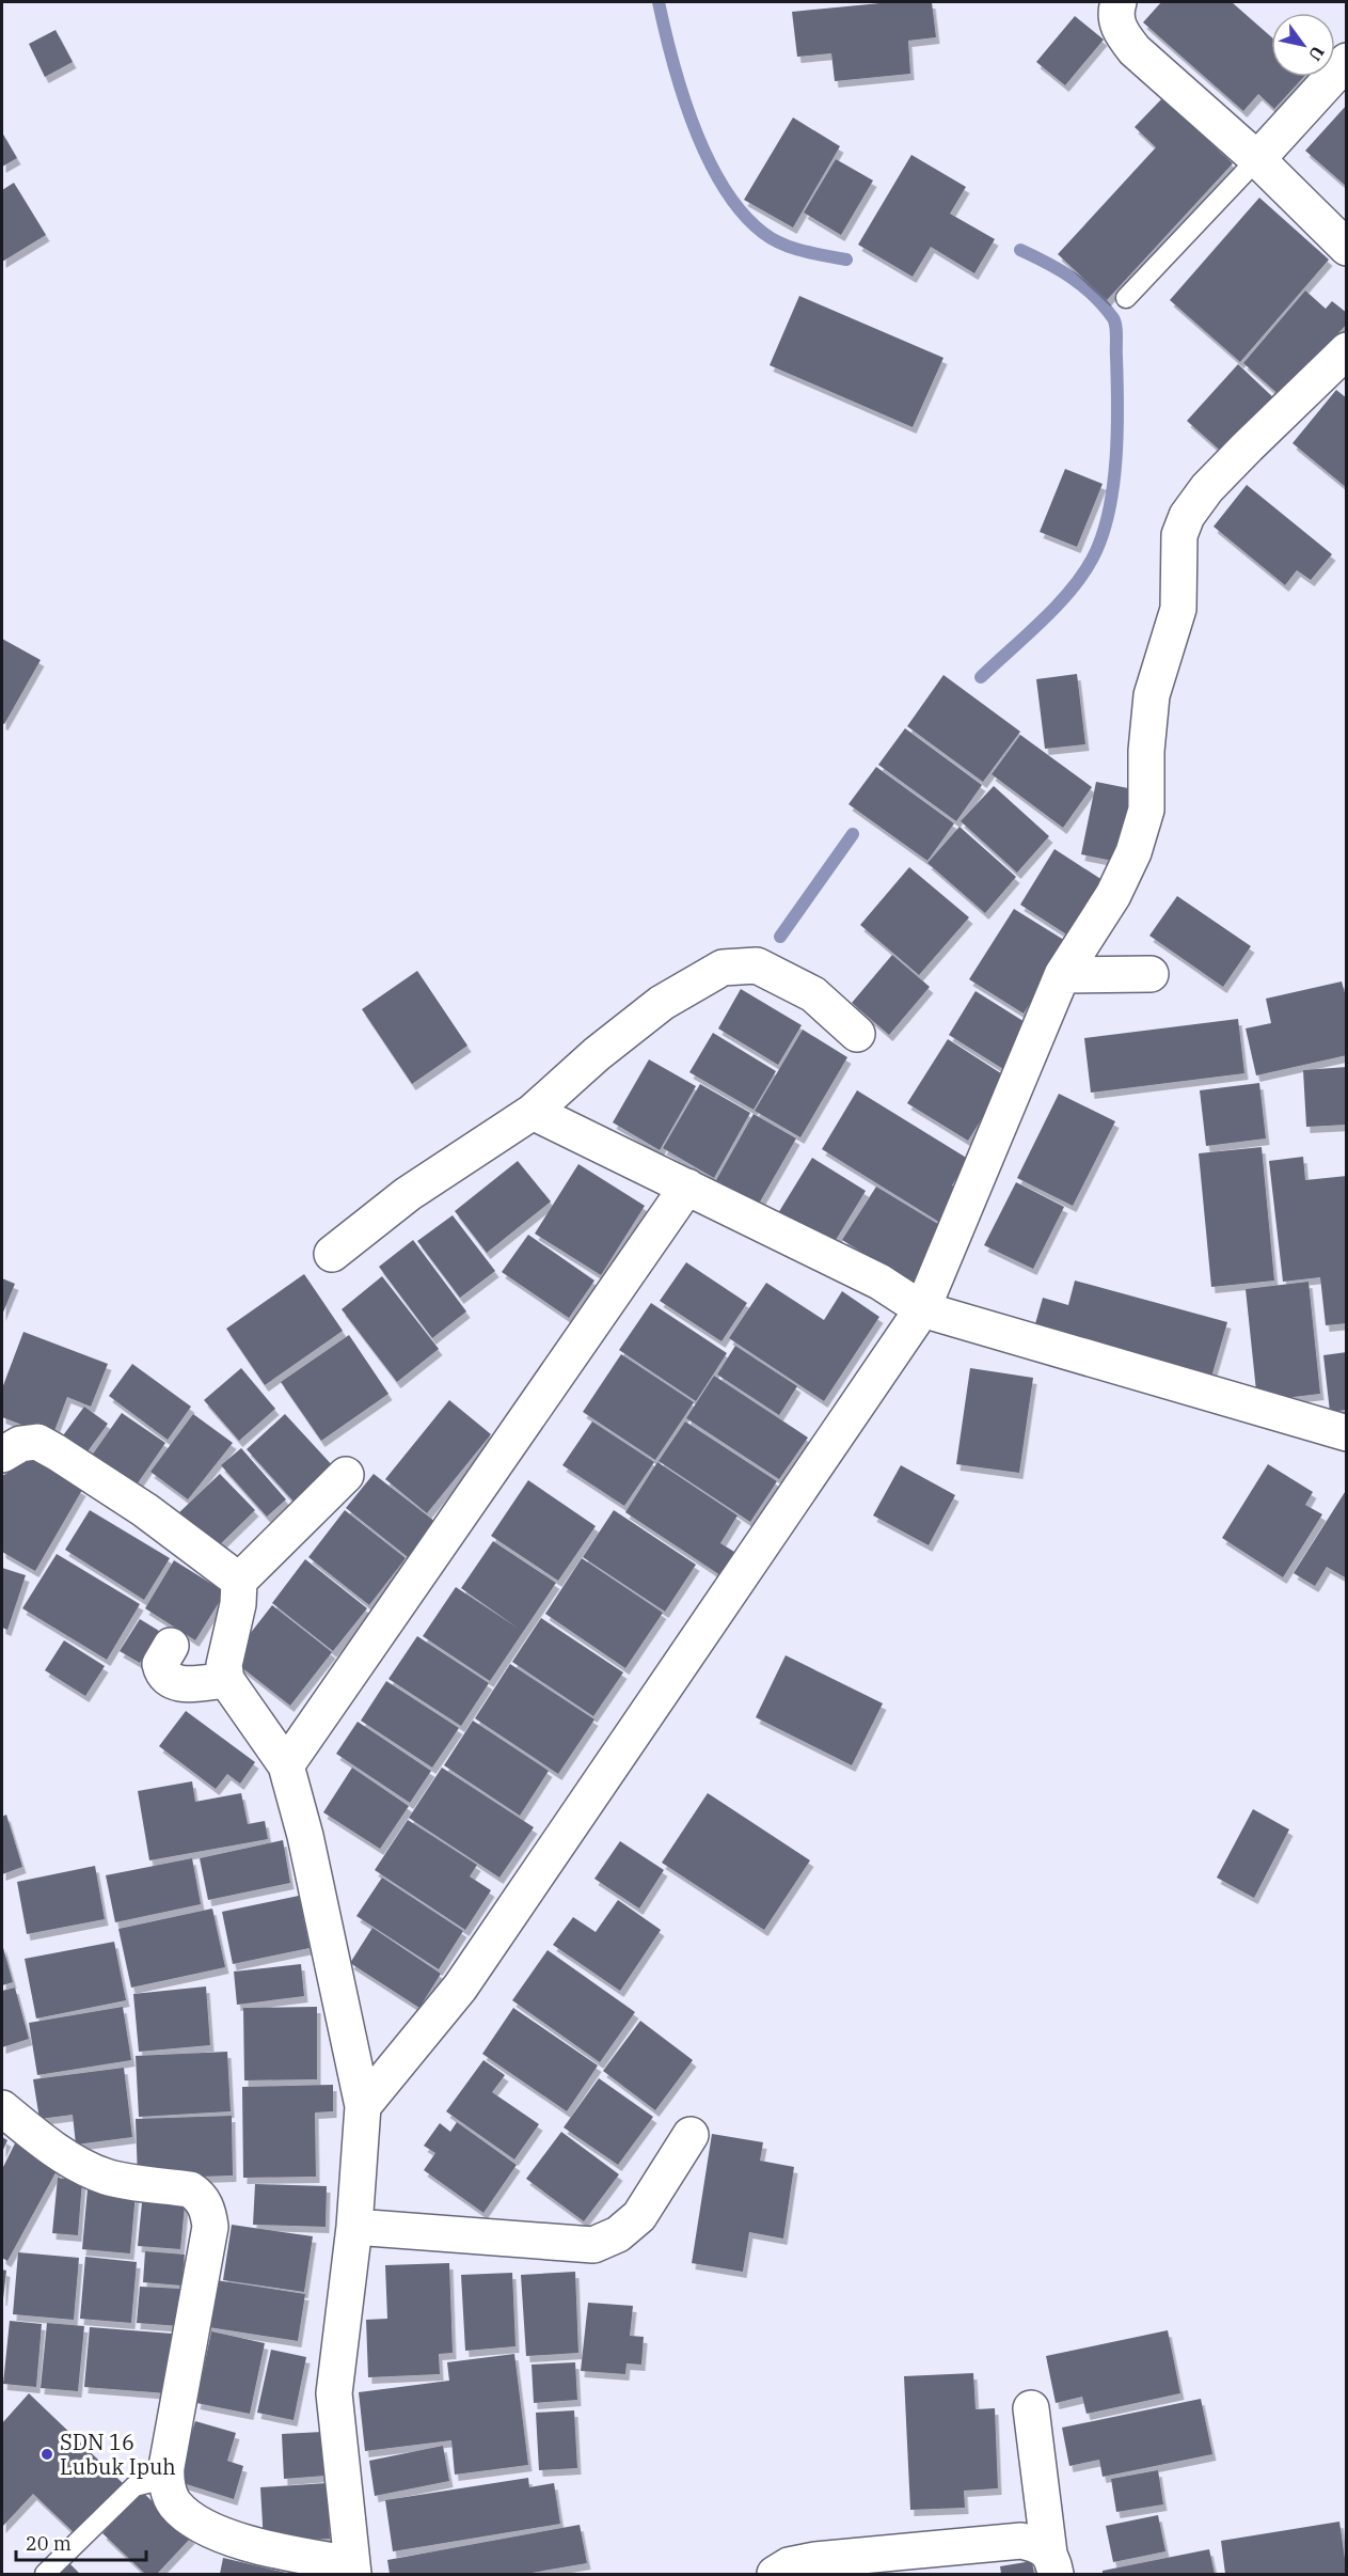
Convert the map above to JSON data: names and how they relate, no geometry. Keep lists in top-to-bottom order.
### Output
{
  "places": ["SDN 16 Lubuk Ipuh"],
  "scale_bar": "20 m",
  "north": "bottom right"
}
